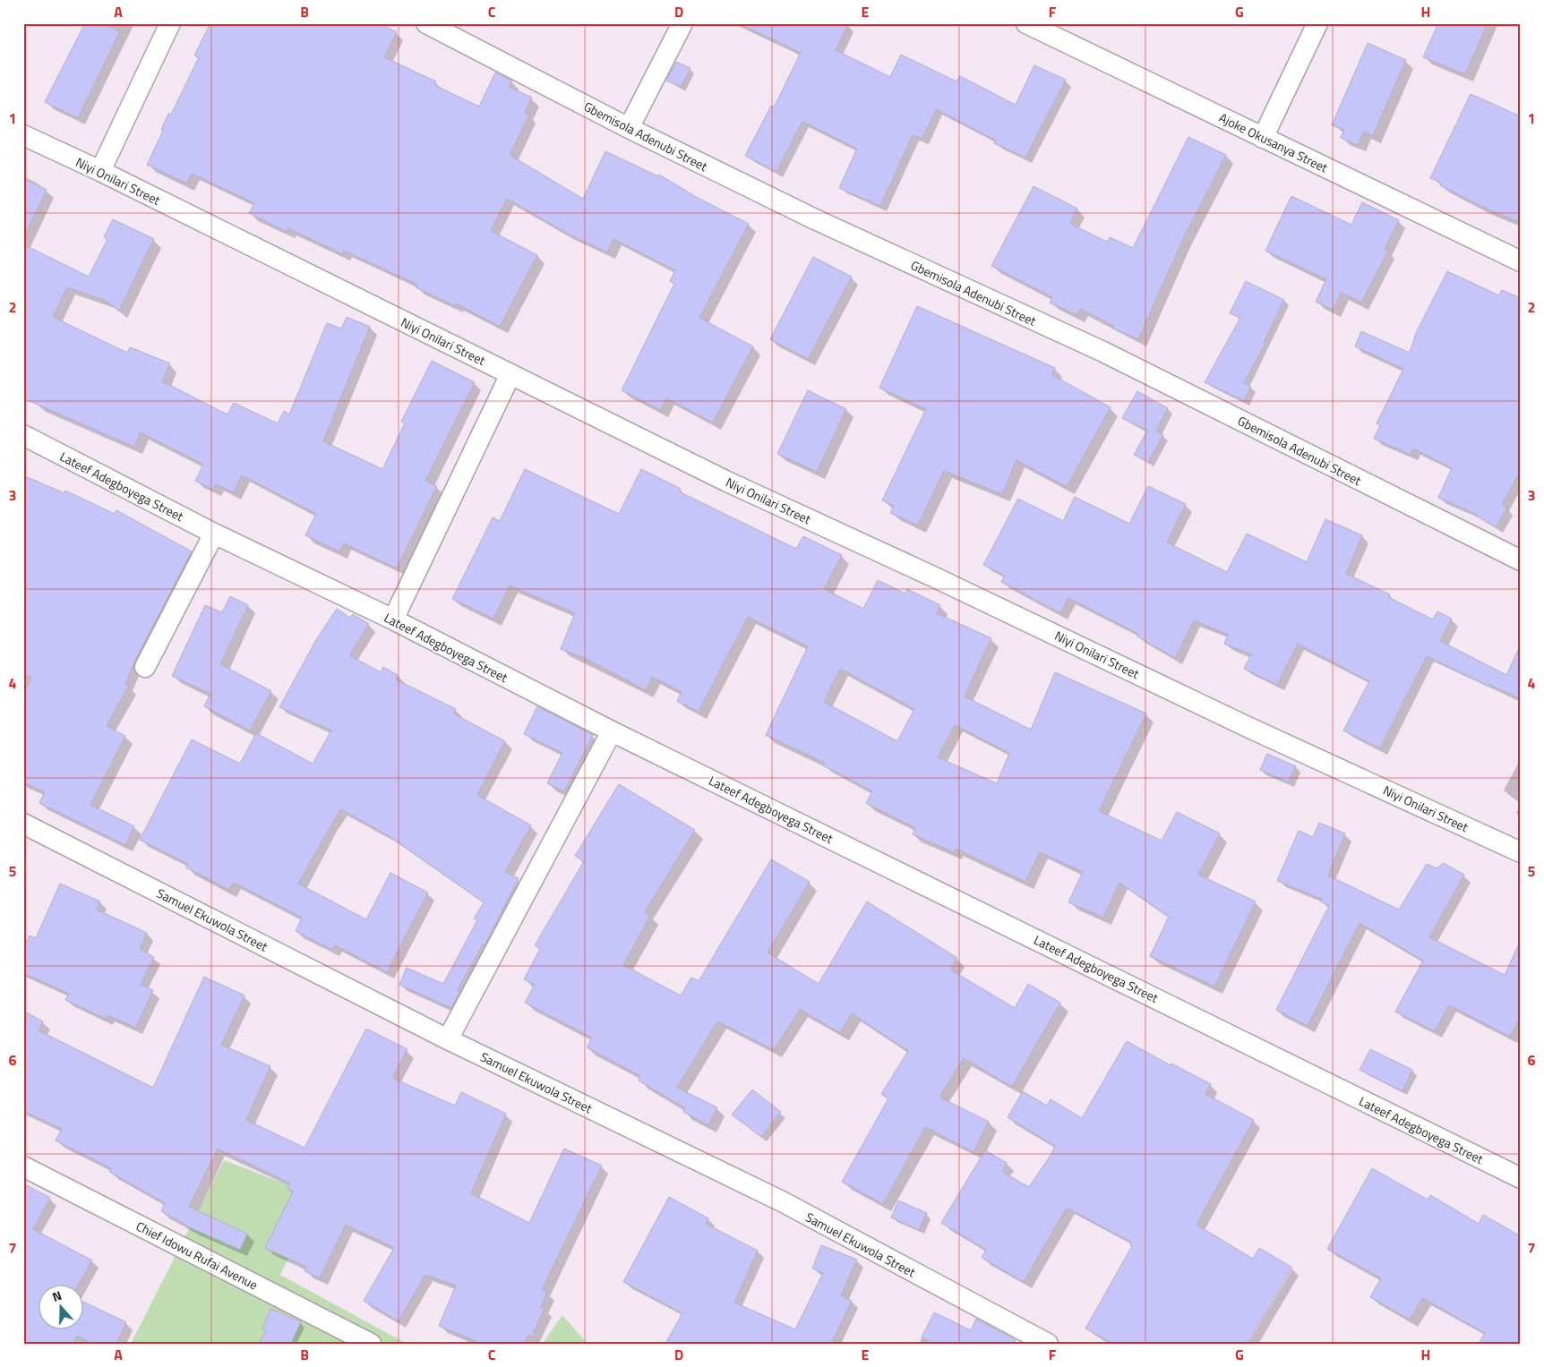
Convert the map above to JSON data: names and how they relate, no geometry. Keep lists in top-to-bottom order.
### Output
{
  "streets": {
    "street": [
      "Gbemisola Adenubi Street",
      "Ajoke Okusanya Street",
      "Niyi Onilari Street",
      "Lateef Adegboyega Street",
      "Samuel Ekuwola Street",
      "Chief Idowu Rufai Avenue"
    ]
  },
  "north": "top",
  "grid": {
    "columns": [
      "A",
      "B",
      "C",
      "D",
      "E",
      "F",
      "G",
      "H"
    ],
    "rows": [
      "1",
      "2",
      "3",
      "4",
      "5",
      "6",
      "7"
    ]
  }
}
